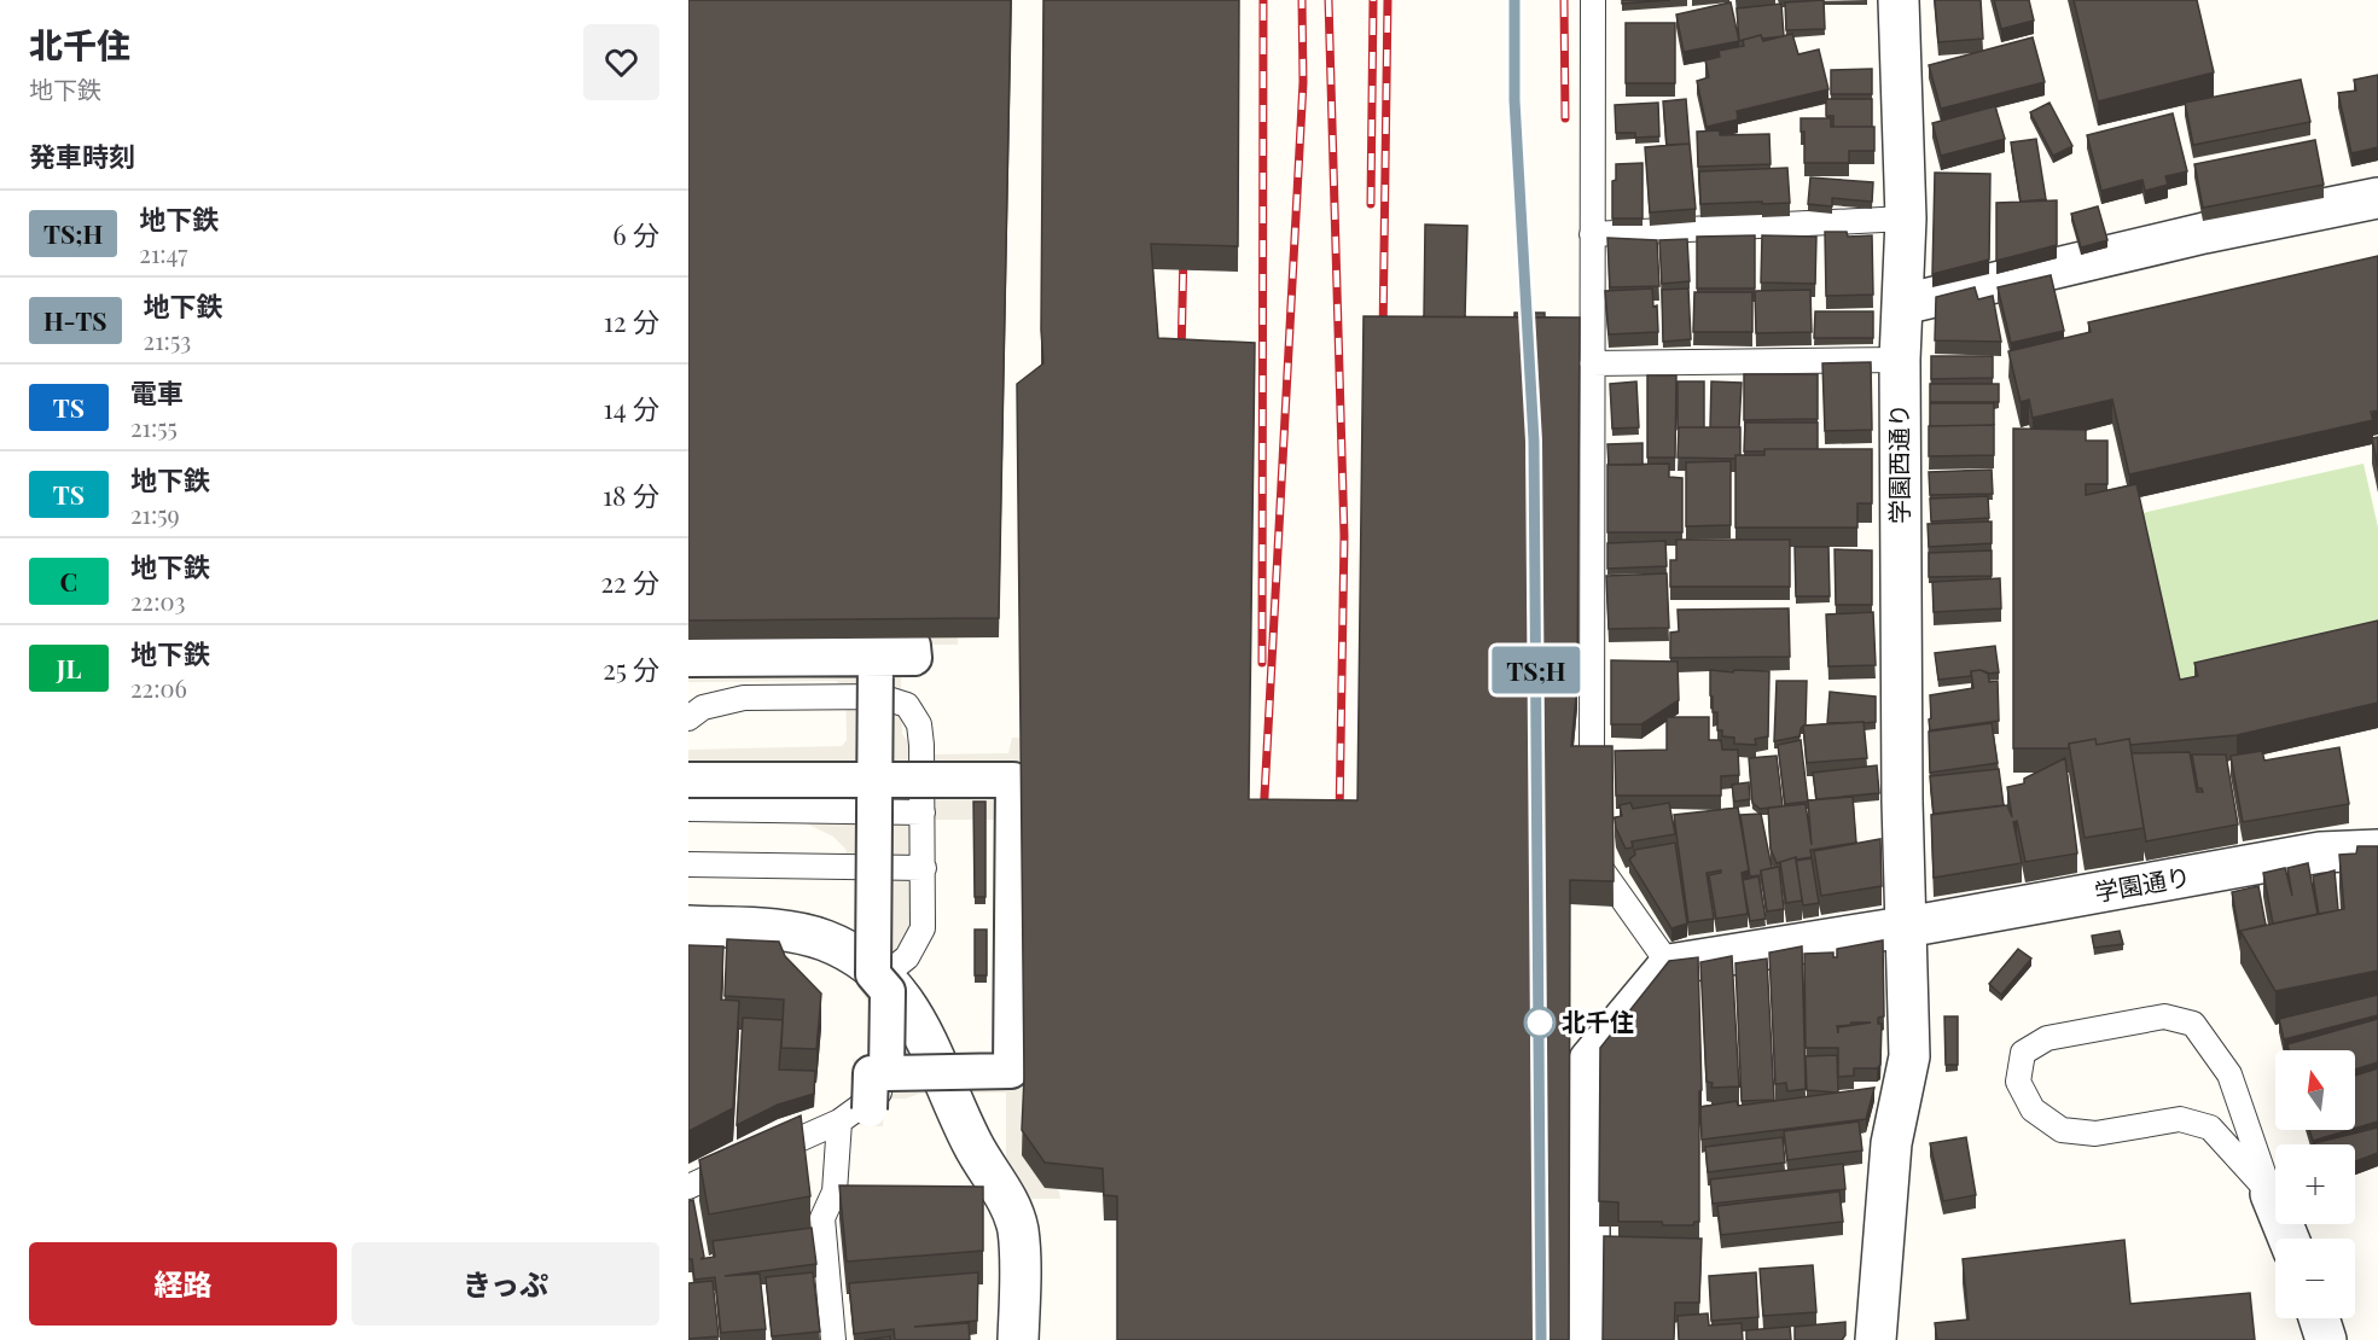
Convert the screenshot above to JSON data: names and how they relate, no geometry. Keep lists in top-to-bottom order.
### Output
{
  "streets": {
    "street": ["学園西通り", "学園通り"]
  },
  "crossings": [
    ["学園西通り", "学園通り"]
  ],
  "places": ["北千住"],
  "lines": ["metro line TS;H"],
  "north": "top",
  "page": {
    "heading": [
      ["北千住", "地下鉄"],
      "発車時刻"
    ],
    "on_map": "TS;H",
    "list": [
      {
        "mark": "TS;H",
        "name": "地下鉄",
        "note": "21:47",
        "value": "6 分"
      },
      {
        "mark": "H-TS",
        "name": "地下鉄",
        "note": "21:53",
        "value": "12 分"
      },
      {
        "mark": "TS",
        "name": "電車",
        "note": "21:55",
        "value": "14 分"
      },
      {
        "mark": "TS",
        "name": "地下鉄",
        "note": "21:59",
        "value": "18 分"
      },
      {
        "mark": "C",
        "name": "地下鉄",
        "note": "22:03",
        "value": "22 分"
      },
      {
        "mark": "JL",
        "name": "地下鉄",
        "note": "22:06",
        "value": "25 分"
      }
    ],
    "map_buttons": ["+", "−"],
    "buttons": ["経路", "きっぷ"]
  }
}
